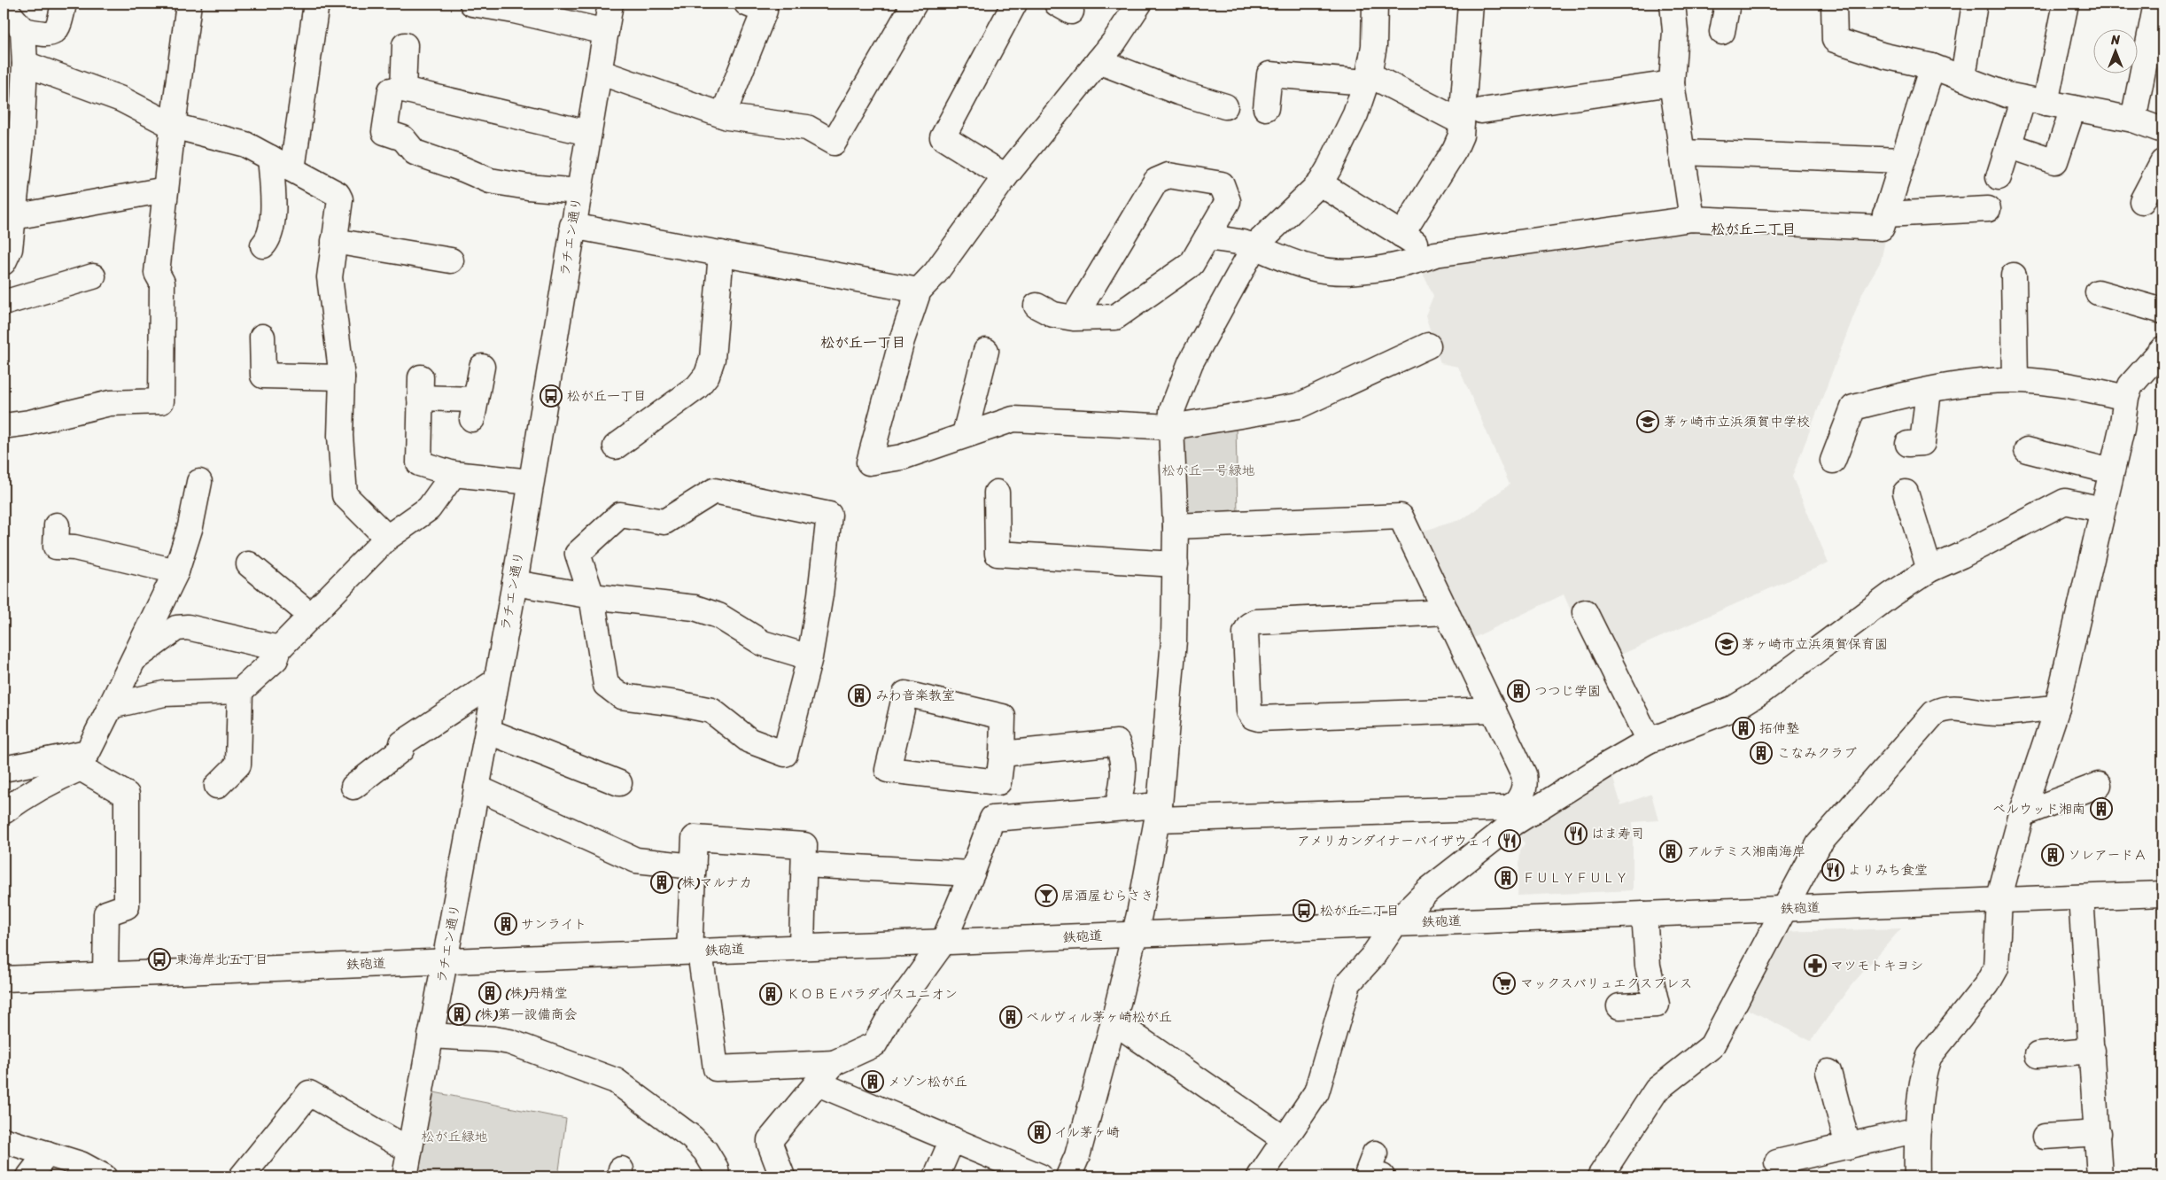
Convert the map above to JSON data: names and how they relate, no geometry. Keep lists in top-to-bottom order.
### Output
{
  "streets": {
    "street": ["ラチエン通り", "鉄砲道"]
  },
  "crossings": [
    ["ラチエン通り", "鉄砲道"]
  ],
  "districts": ["松が丘二丁目", "松が丘一丁目"],
  "parks": ["松が丘一号緑地", "松が丘緑地"],
  "places": {
    "bus stop": ["松が丘一丁目", "松が丘二丁目", "東海岸北五丁目"],
    "school or university": ["茅ヶ崎市立浜須賀中学校", "茅ヶ崎市立浜須賀保育園"],
    "building": [
      "つつじ学園",
      "みわ音楽教室",
      "拓伸塾",
      "こなみクラブ",
      "ベルウッド湘南",
      "アルテミス湘南海岸",
      "ソレアードＡ",
      "ＦＵＬＹＦＵＬＹ",
      "(株)マルナカ",
      "サンライト",
      "(株)丹精堂",
      "ＫＯＢＥパラダイスユニオン",
      "(株)第一設備商会",
      "ベルヴィル茅ヶ崎松が丘",
      "メゾン松が丘",
      "イル茅ヶ崎"
    ],
    "restaurant": ["はま寿司", "アメリカンダイナーバイザウェイ", "よりみち食堂"],
    "bar": ["居酒屋むらさき"],
    "pharmacy": ["マツモトキヨシ"],
    "supermarket": ["マックスバリュエクスプレス"]
  },
  "north": "top"
}
